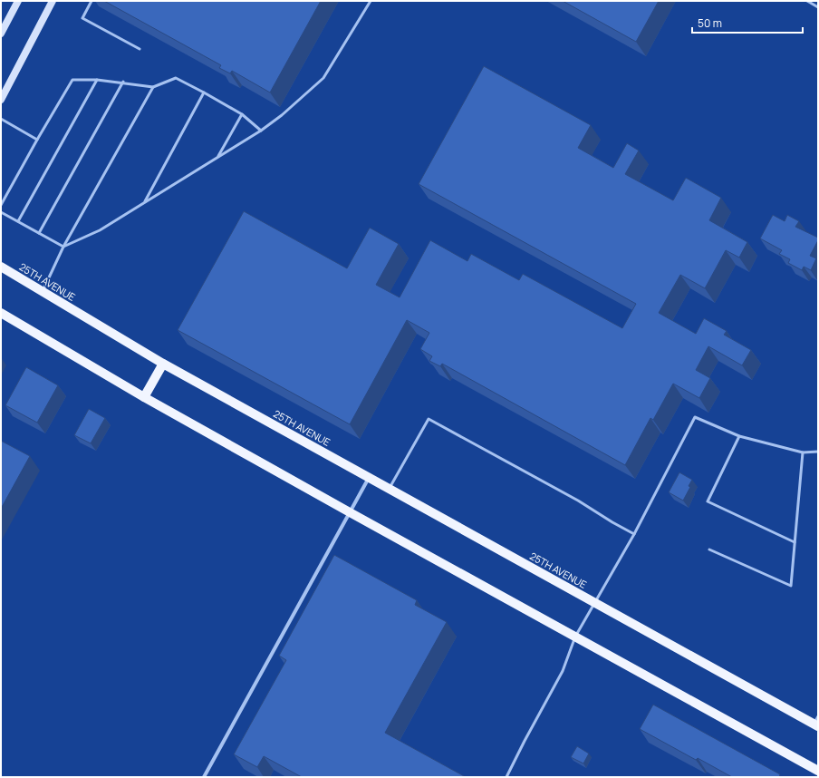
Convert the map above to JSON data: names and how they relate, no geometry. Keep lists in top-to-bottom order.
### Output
{
  "streets": {
    "main road": ["25TH AVENUE"]
  },
  "scale_bar": "50 m"
}
